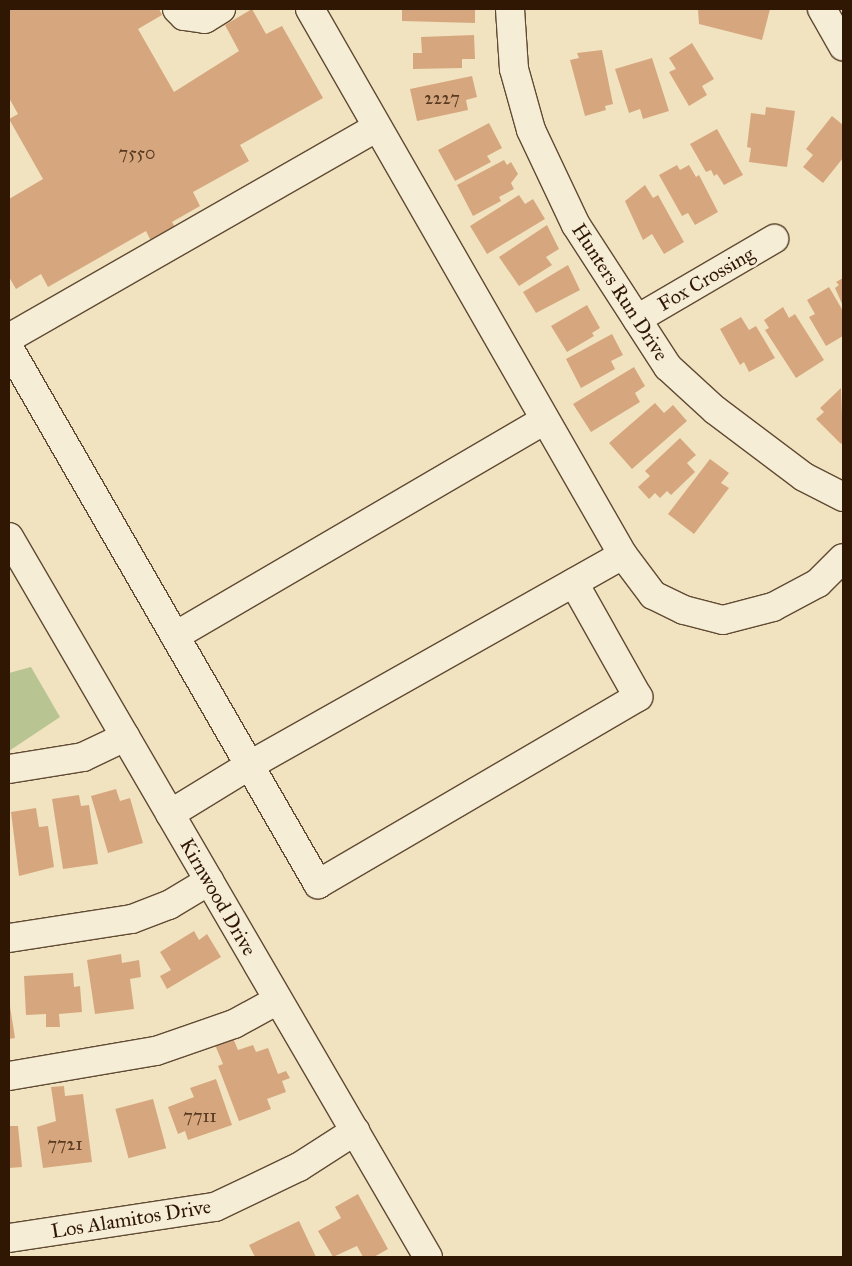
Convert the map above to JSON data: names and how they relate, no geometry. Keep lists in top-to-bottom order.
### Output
{
  "streets": {
    "street": [
      "Fox Crossing",
      "Hunters Run Drive",
      "Kirnwood Drive",
      "Los Alamitos Drive"
    ]
  },
  "crossings": [
    ["Fox Crossing", "Hunters Run Drive"],
    ["Kirnwood Drive", "Los Alamitos Drive"]
  ],
  "house_numbers": [
    "2227",
    "7550",
    "7711",
    "7721"
  ]
}
